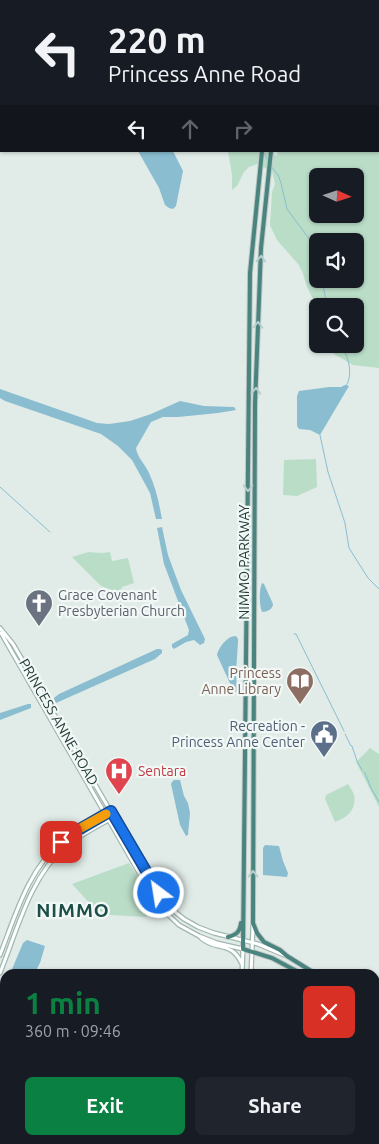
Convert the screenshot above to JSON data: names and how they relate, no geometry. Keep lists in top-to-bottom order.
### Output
{
  "streets": {
    "highway": ["NIMMO PARKWAY"],
    "main road": ["PRINCESS ANNE ROAD"]
  },
  "crossings": [
    ["NIMMO PARKWAY", "PRINCESS ANNE ROAD"]
  ],
  "districts": ["NIMMO"],
  "places": {
    "church": ["Grace Covenant Presbyterian Church"],
    "library": ["Princess Anne Library"],
    "public building": ["Recreation - Princess Anne Center"],
    "hospital": ["Sentara"]
  },
  "north": "right",
  "page": {
    "turn": ["220 m", "Princess Anne Road"],
    "heading": ["1 min", "360 m · 09:46"],
    "buttons": ["Exit", "Share"]
  }
}
